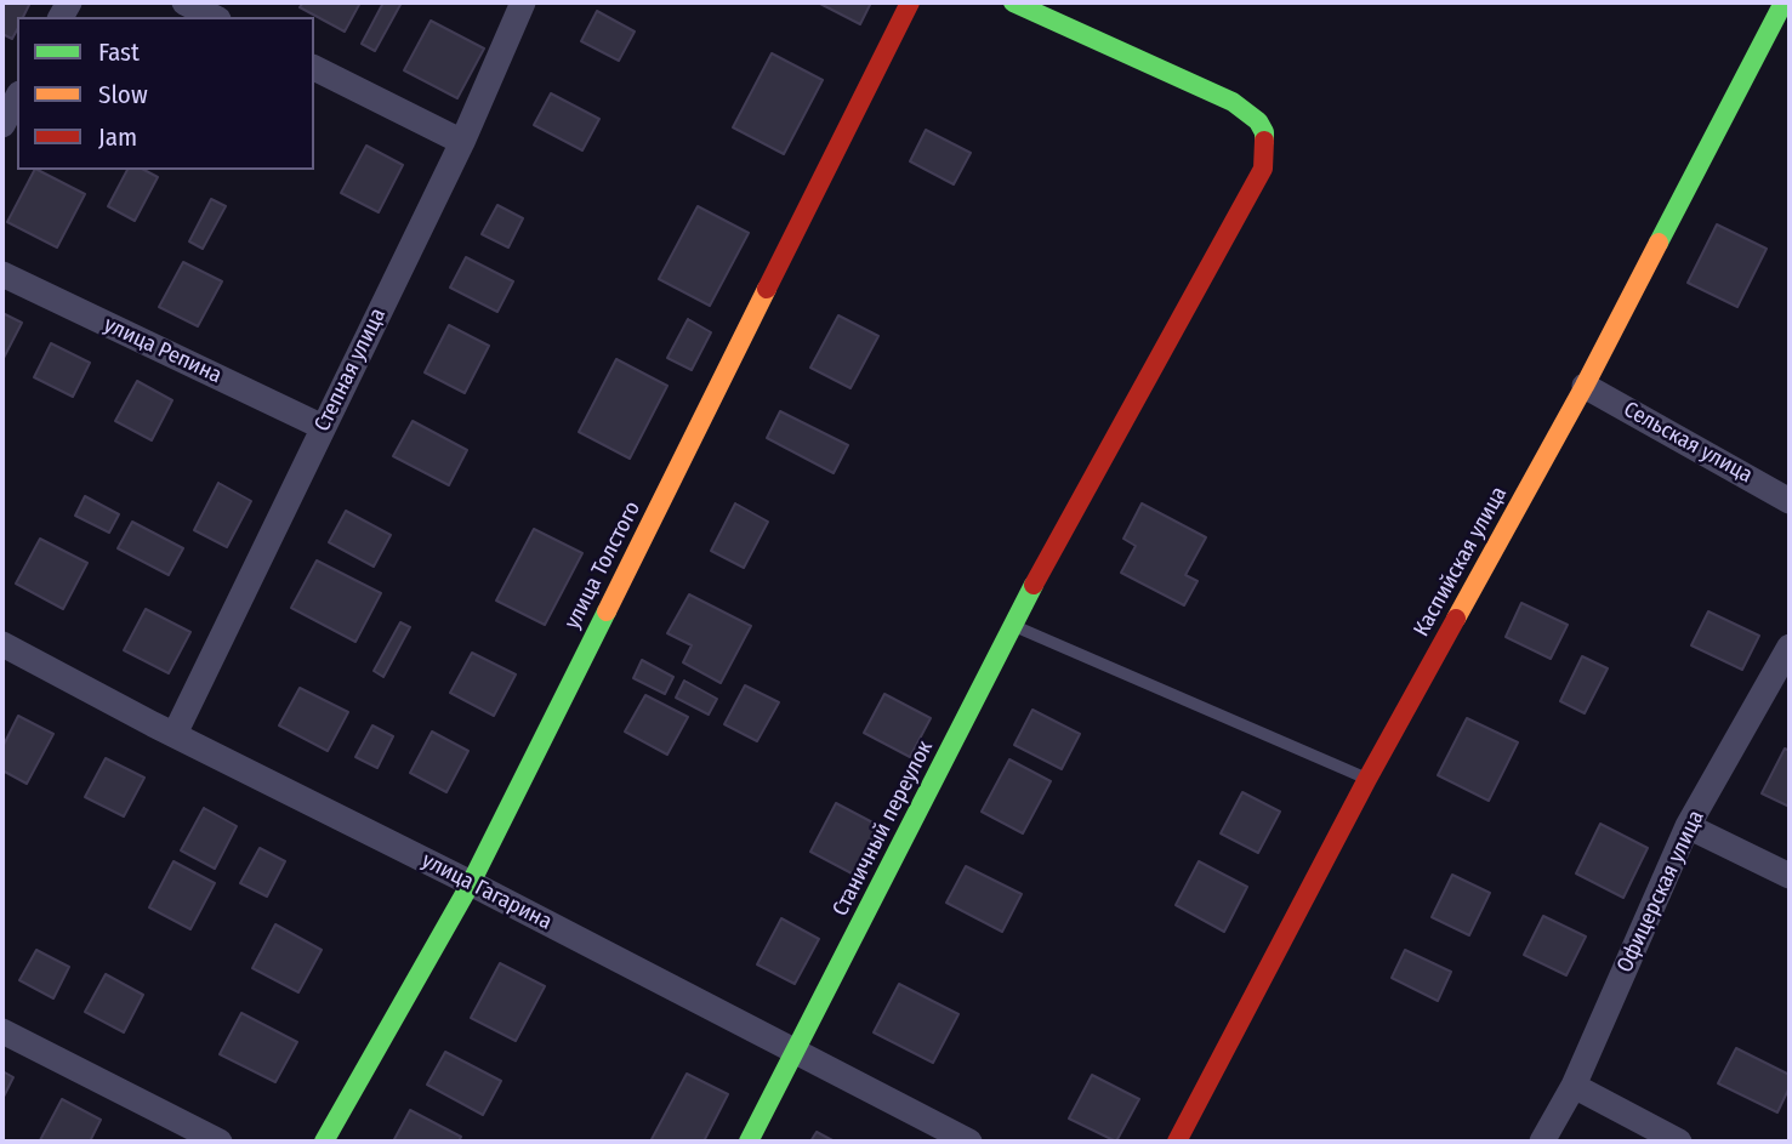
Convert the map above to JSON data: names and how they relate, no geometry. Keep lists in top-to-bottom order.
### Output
{
  "streets": {
    "street": [
      "улица Репина",
      "Степная улица",
      "Сельская улица",
      "Каспийская улица",
      "улица Толстого",
      "Станичный переулок",
      "улица Гагарина",
      "Офицерская улица"
    ]
  },
  "crossings": [
    ["улица Репина", "Степная улица"],
    ["Степная улица", "улица Гагарина"],
    ["Сельская улица", "Каспийская улица"],
    ["улица Толстого", "улица Гагарина"],
    ["Станичный переулок", "улица Гагарина"]
  ],
  "legend": ["Fast", "Slow", "Jam"]
}
